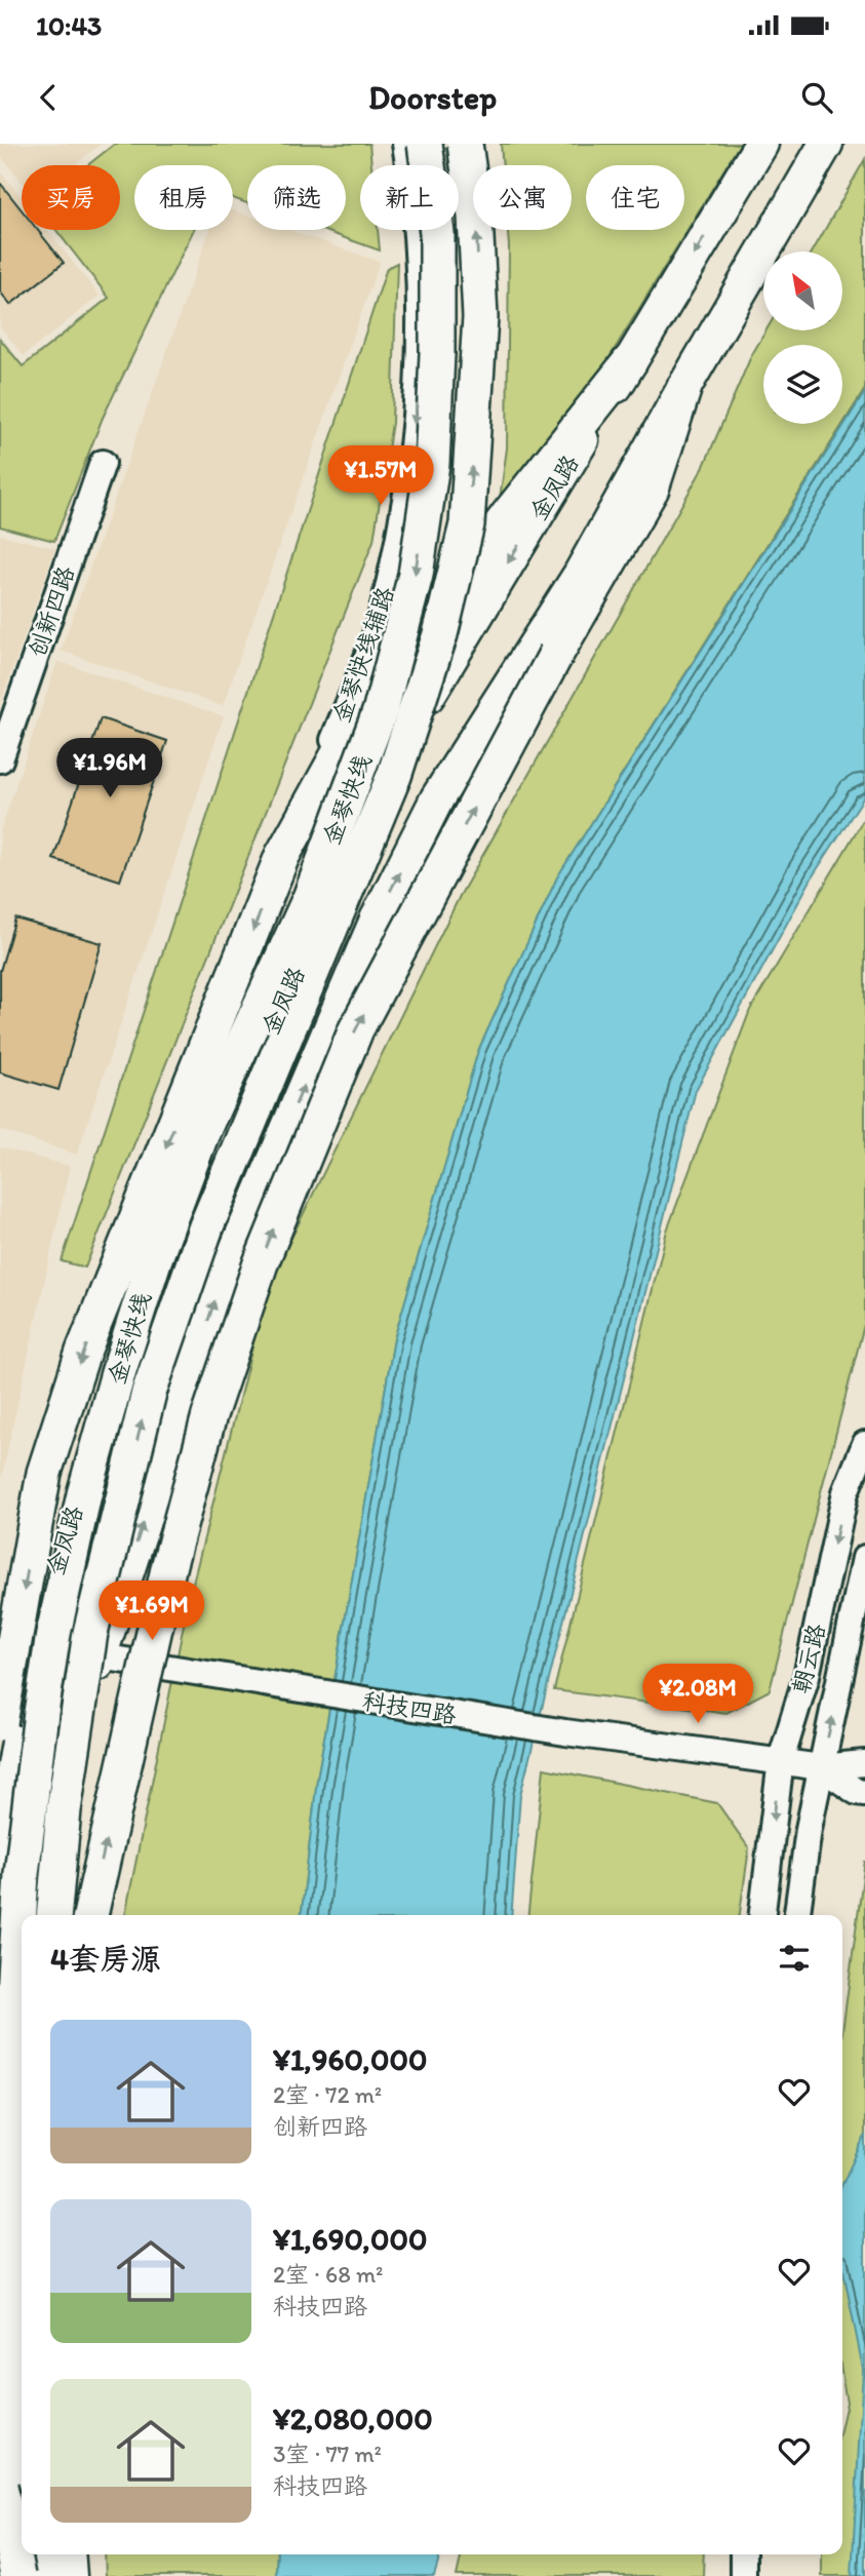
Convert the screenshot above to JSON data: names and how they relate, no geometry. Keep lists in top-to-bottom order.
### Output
{
  "streets": {
    "highway": ["金琴快线"],
    "main road": ["金凤路"],
    "street": [
      "创新四路",
      "金琴快线辅路",
      "朝云路",
      "科技四路"
    ]
  },
  "crossings": [
    ["金凤路", "科技四路"],
    ["朝云路", "科技四路"]
  ],
  "one_way": ["金琴快线辅路"],
  "north": "top left",
  "page": {
    "status": "10:43",
    "header": "Doorstep",
    "chip": [
      "买房",
      "租房",
      "筛选",
      "新上",
      "公寓",
      "住宅"
    ],
    "price": [
      "¥1.57M",
      "¥1.96M",
      "¥1.69M",
      "¥2.08M"
    ],
    "heading": "4套房源",
    "list": [
      {
        "name": "¥1,960,000",
        "note": "2室 · 72 m² · 创新四路"
      },
      {
        "name": "¥1,690,000",
        "note": "2室 · 68 m² · 科技四路"
      },
      {
        "name": "¥2,080,000",
        "note": "3室 · 77 m² · 科技四路"
      }
    ]
  }
}
